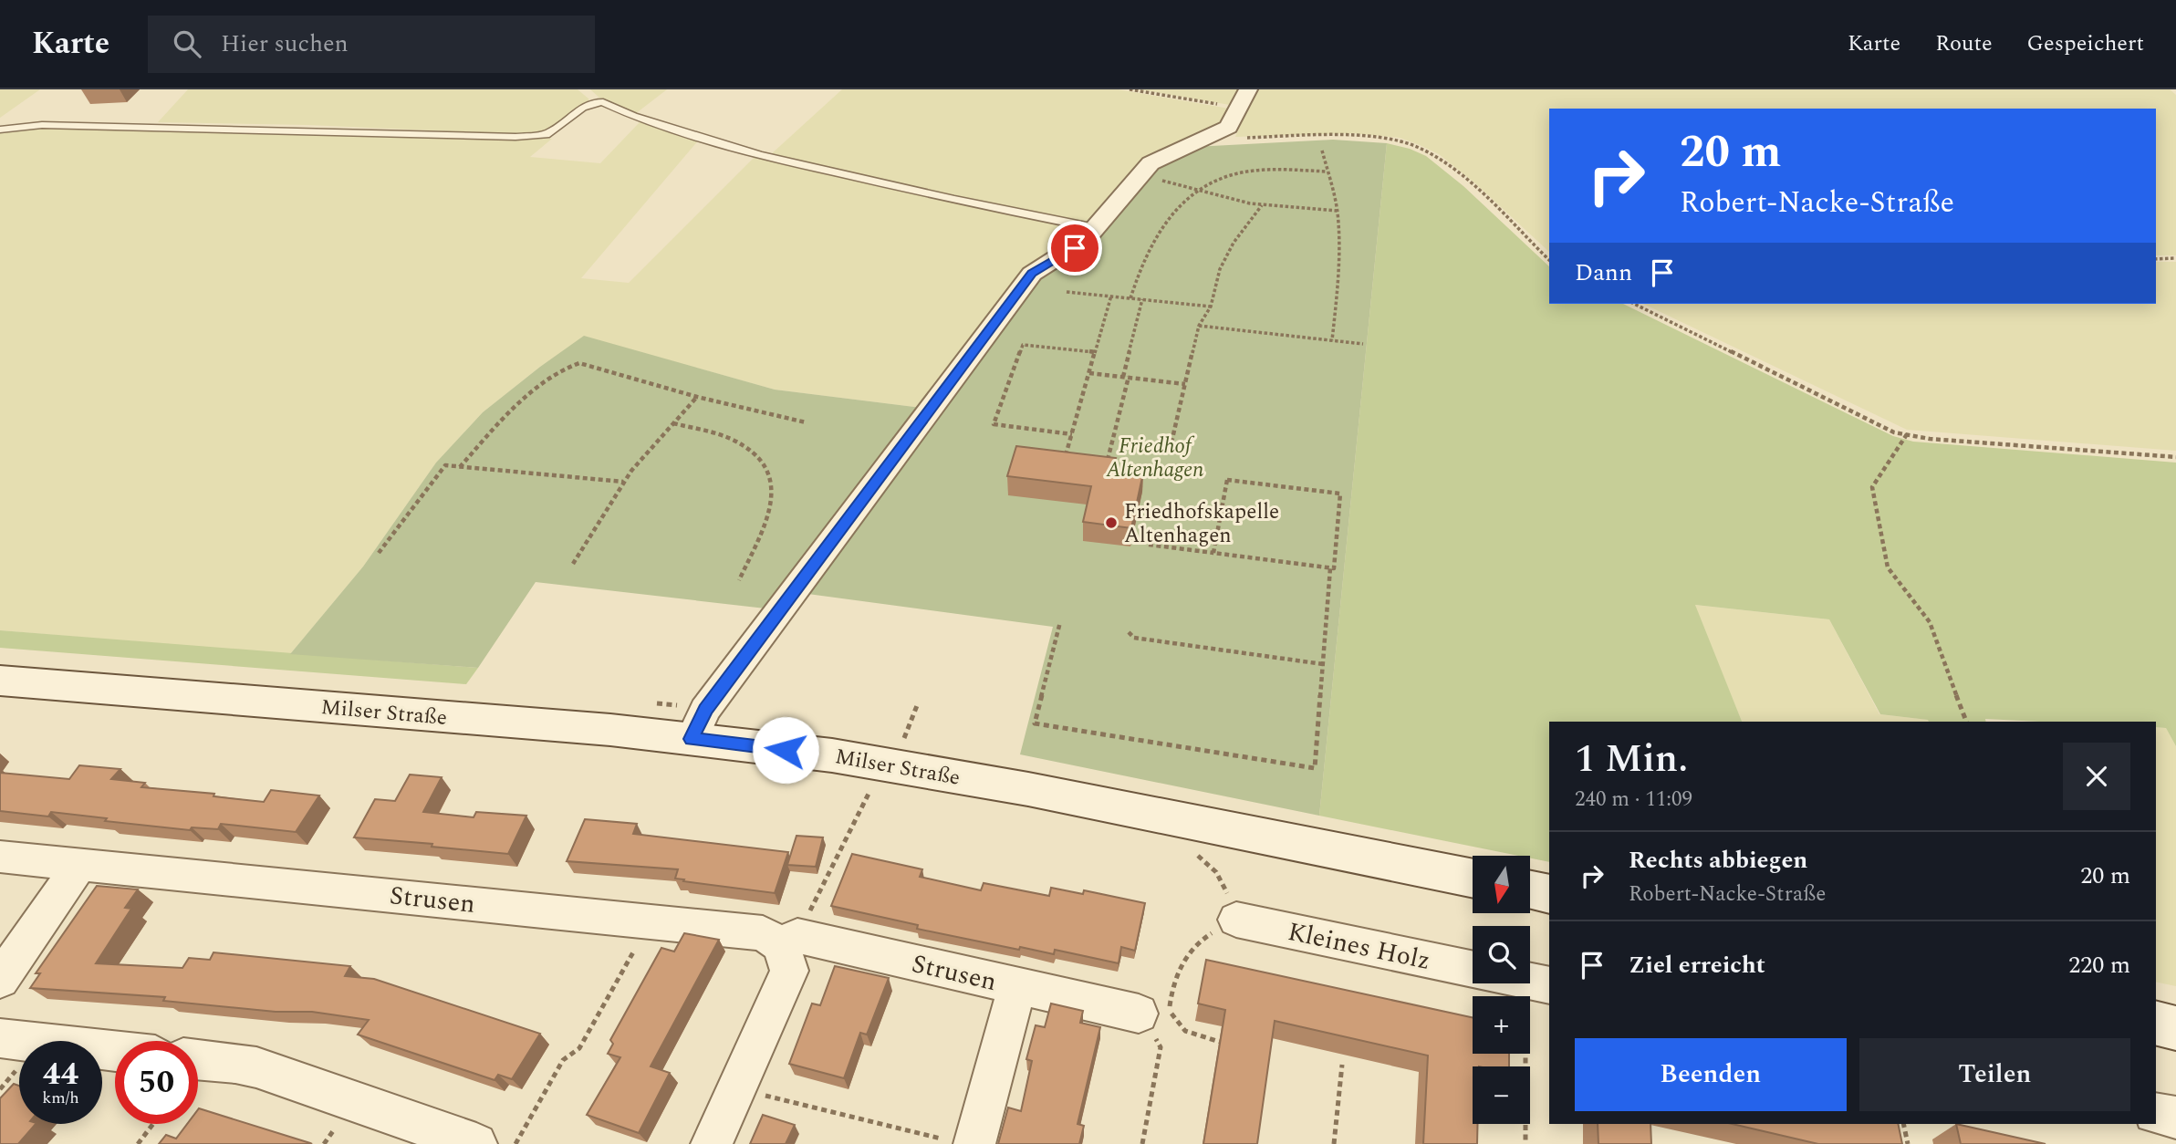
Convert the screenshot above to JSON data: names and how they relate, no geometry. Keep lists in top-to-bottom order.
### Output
{
  "streets": {
    "main road": ["Milser Straße"],
    "street": ["Strusen", "Kleines Holz"]
  },
  "parks": ["Friedhof Altenhagen"],
  "places": ["Friedhofskapelle Altenhagen"],
  "north": "bottom",
  "page": {
    "header": "Karte",
    "search": "Hier suchen",
    "nav": ["Karte", "Route", "Gespeichert"],
    "turn": ["20 m", "Robert-Nacke-Straße"],
    "then": "Dann",
    "heading": ["1 Min.", "240 m · 11:09"],
    "list": [
      {
        "name": "Rechts abbiegen",
        "note": "Robert-Nacke-Straße",
        "value": "20 m"
      },
      {
        "name": "Ziel erreicht",
        "value": "220 m"
      }
    ],
    "map_buttons": ["+", "−"],
    "buttons": ["Beenden", "Teilen"],
    "speed": "44 km/h",
    "limit": "50"
  }
}
